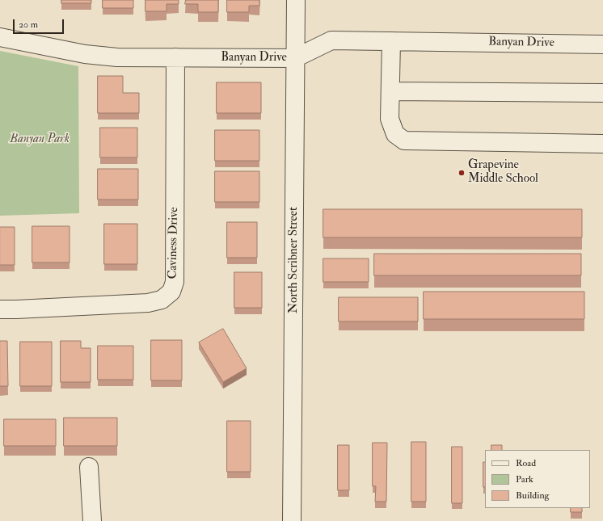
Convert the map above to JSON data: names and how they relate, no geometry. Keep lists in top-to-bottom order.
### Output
{
  "streets": {
    "street": ["Banyan Drive", "Caviness Drive", "North Scribner Street"]
  },
  "crossings": [
    ["Banyan Drive", "Caviness Drive"],
    ["Banyan Drive", "North Scribner Street"]
  ],
  "parks": ["Banyan Park"],
  "places": ["Grapevine Middle School"],
  "legend": ["Road", "Park", "Building"],
  "scale_bar": "20 m"
}
